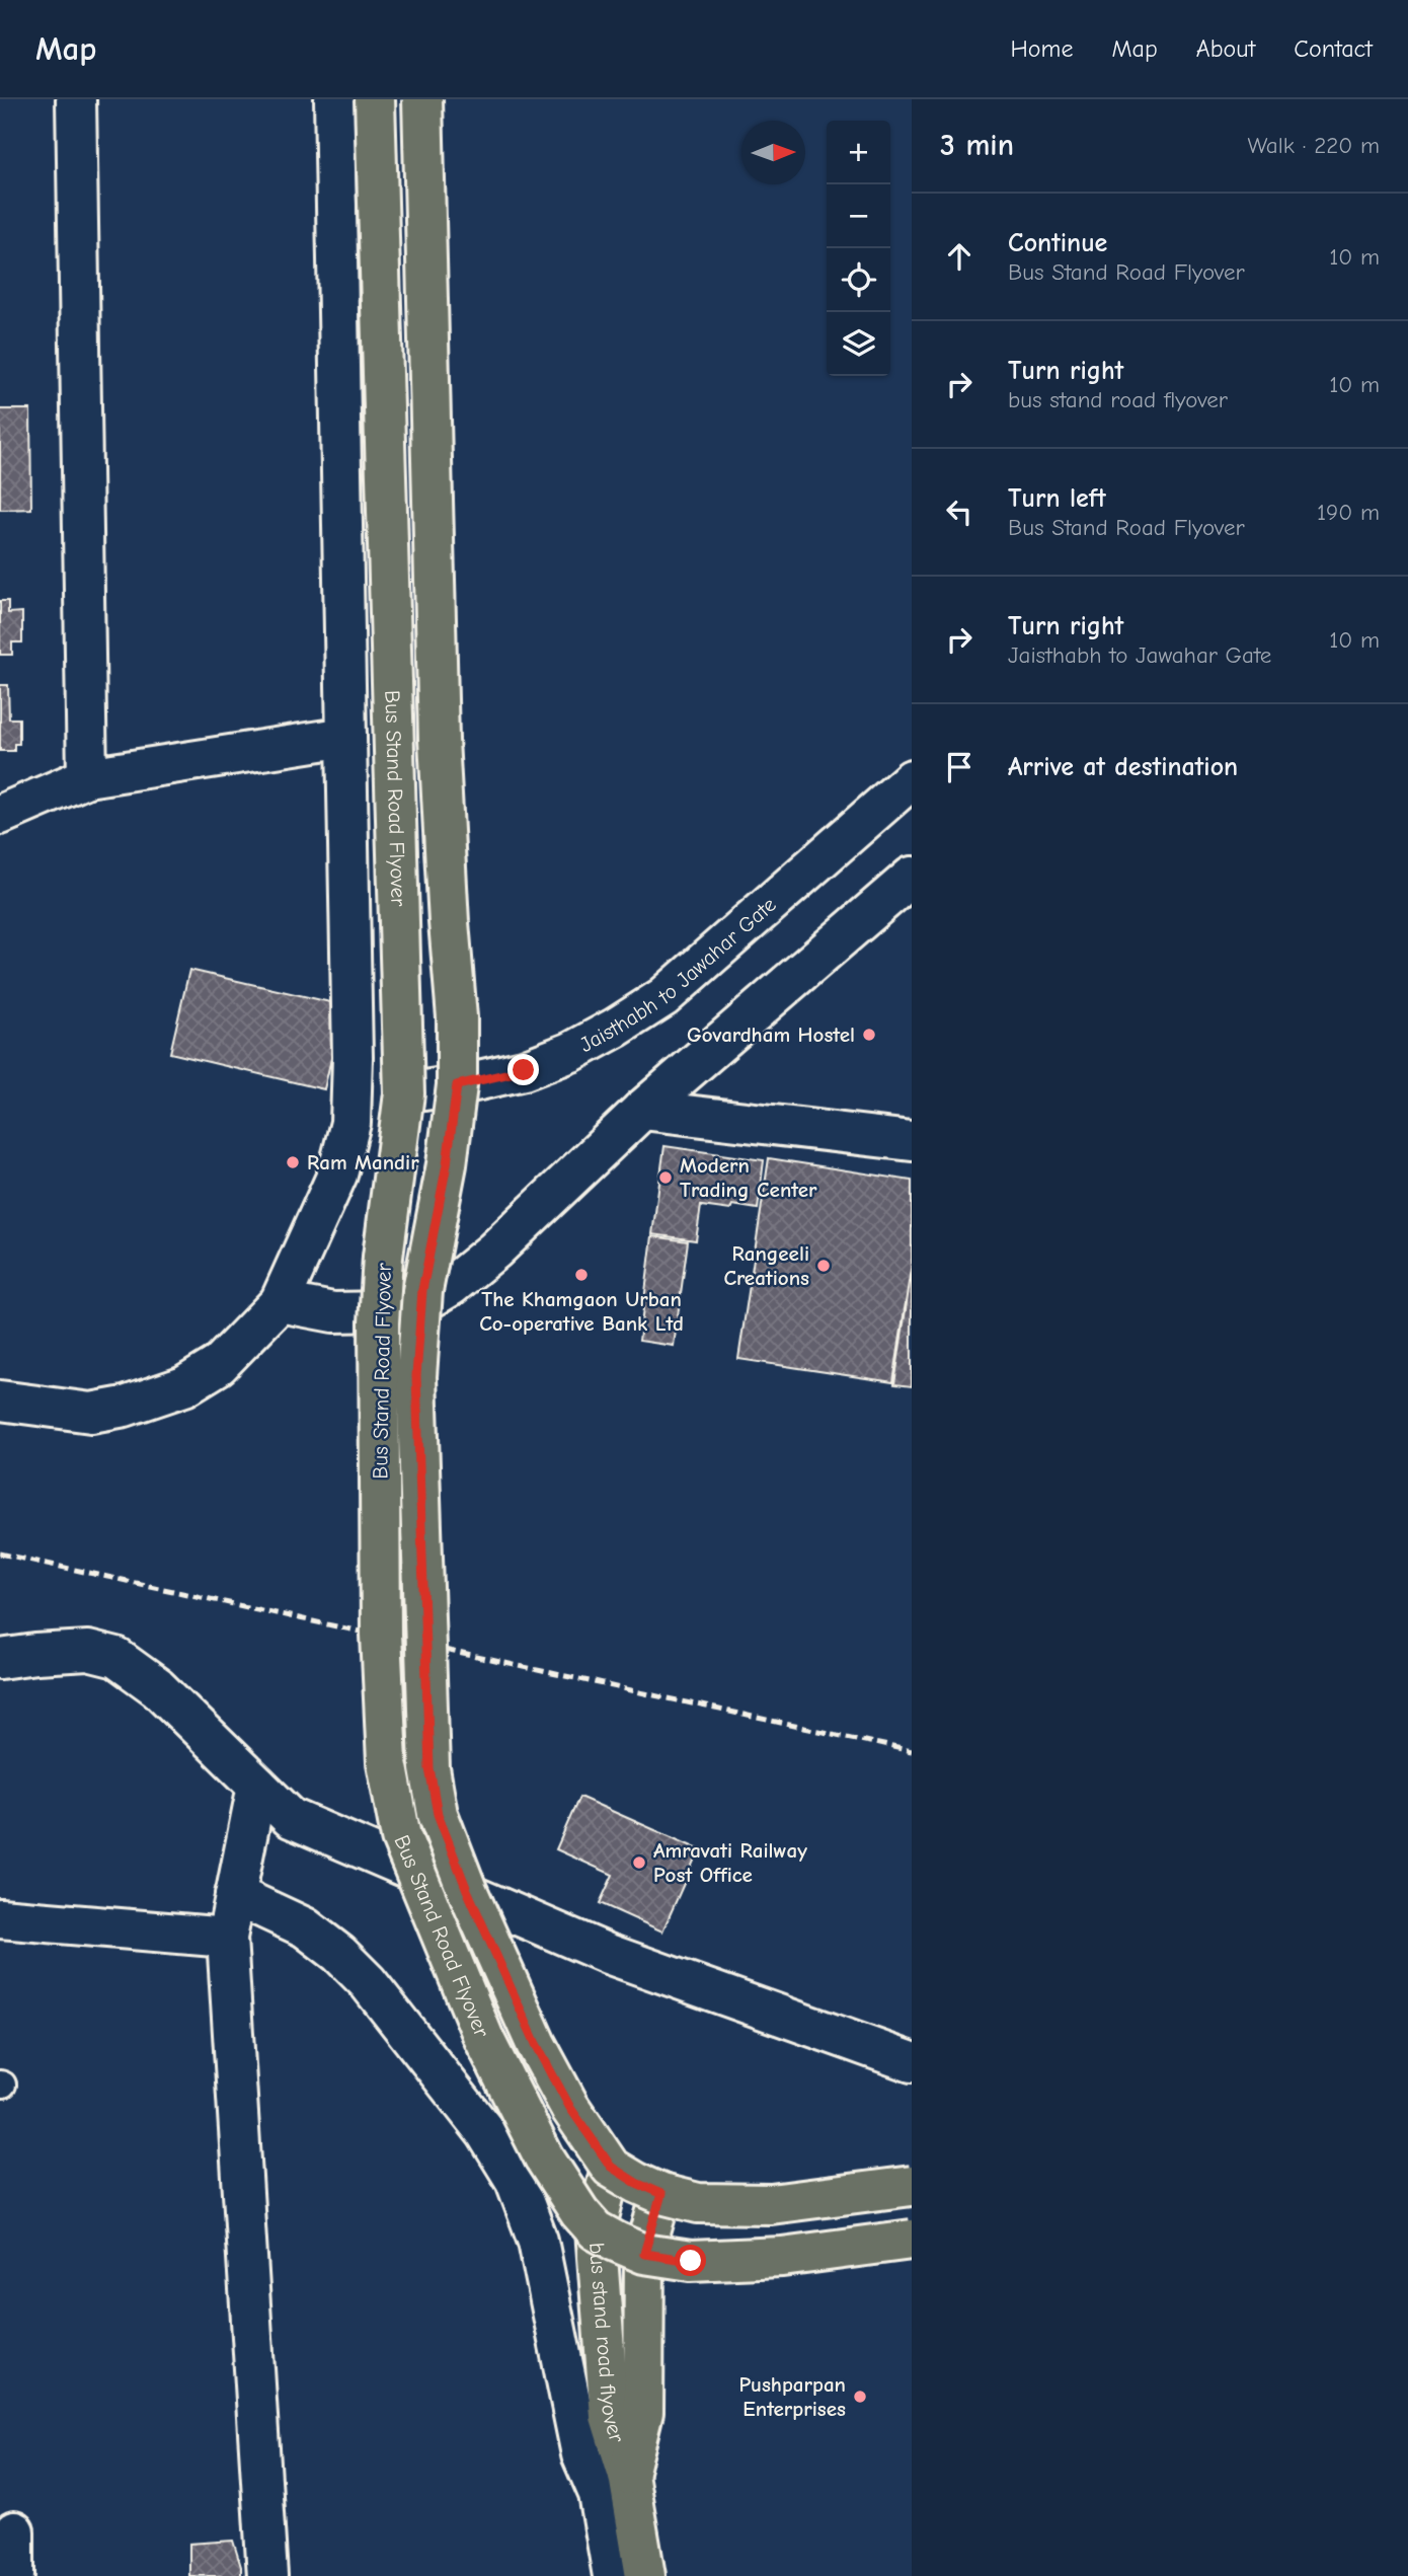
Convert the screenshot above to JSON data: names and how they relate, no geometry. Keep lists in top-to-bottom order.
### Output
{
  "streets": {
    "main road": ["Bus Stand Road Flyover", "bus stand road flyover"],
    "street": ["Jaisthabh to Jawahar Gate"]
  },
  "crossings": [
    ["Bus Stand Road Flyover", "Jaisthabh to Jawahar Gate"],
    ["Bus Stand Road Flyover", "bus stand road flyover"]
  ],
  "places": [
    "Govardham Hostel",
    "Ram Mandir",
    "Modern Trading Center",
    "Rangeeli Creations",
    "The Khamgaon Urban Co-operative Bank Ltd",
    "Amravati Railway Post Office",
    "Pushparpan Enterprises"
  ],
  "north": "right",
  "page": {
    "header": "Map",
    "nav": [
      "Home",
      "Map",
      "About",
      "Contact"
    ],
    "heading": ["3 min", "Walk · 220 m"],
    "map_buttons": ["+", "−"],
    "list": [
      ["Continue", "Bus Stand Road Flyover", "10 m"],
      ["Turn right", "bus stand road flyover", "10 m"],
      ["Turn left", "Bus Stand Road Flyover", "190 m"],
      ["Turn right", "Jaisthabh to Jawahar Gate", "10 m"],
      "Arrive at destination"
    ]
  }
}
